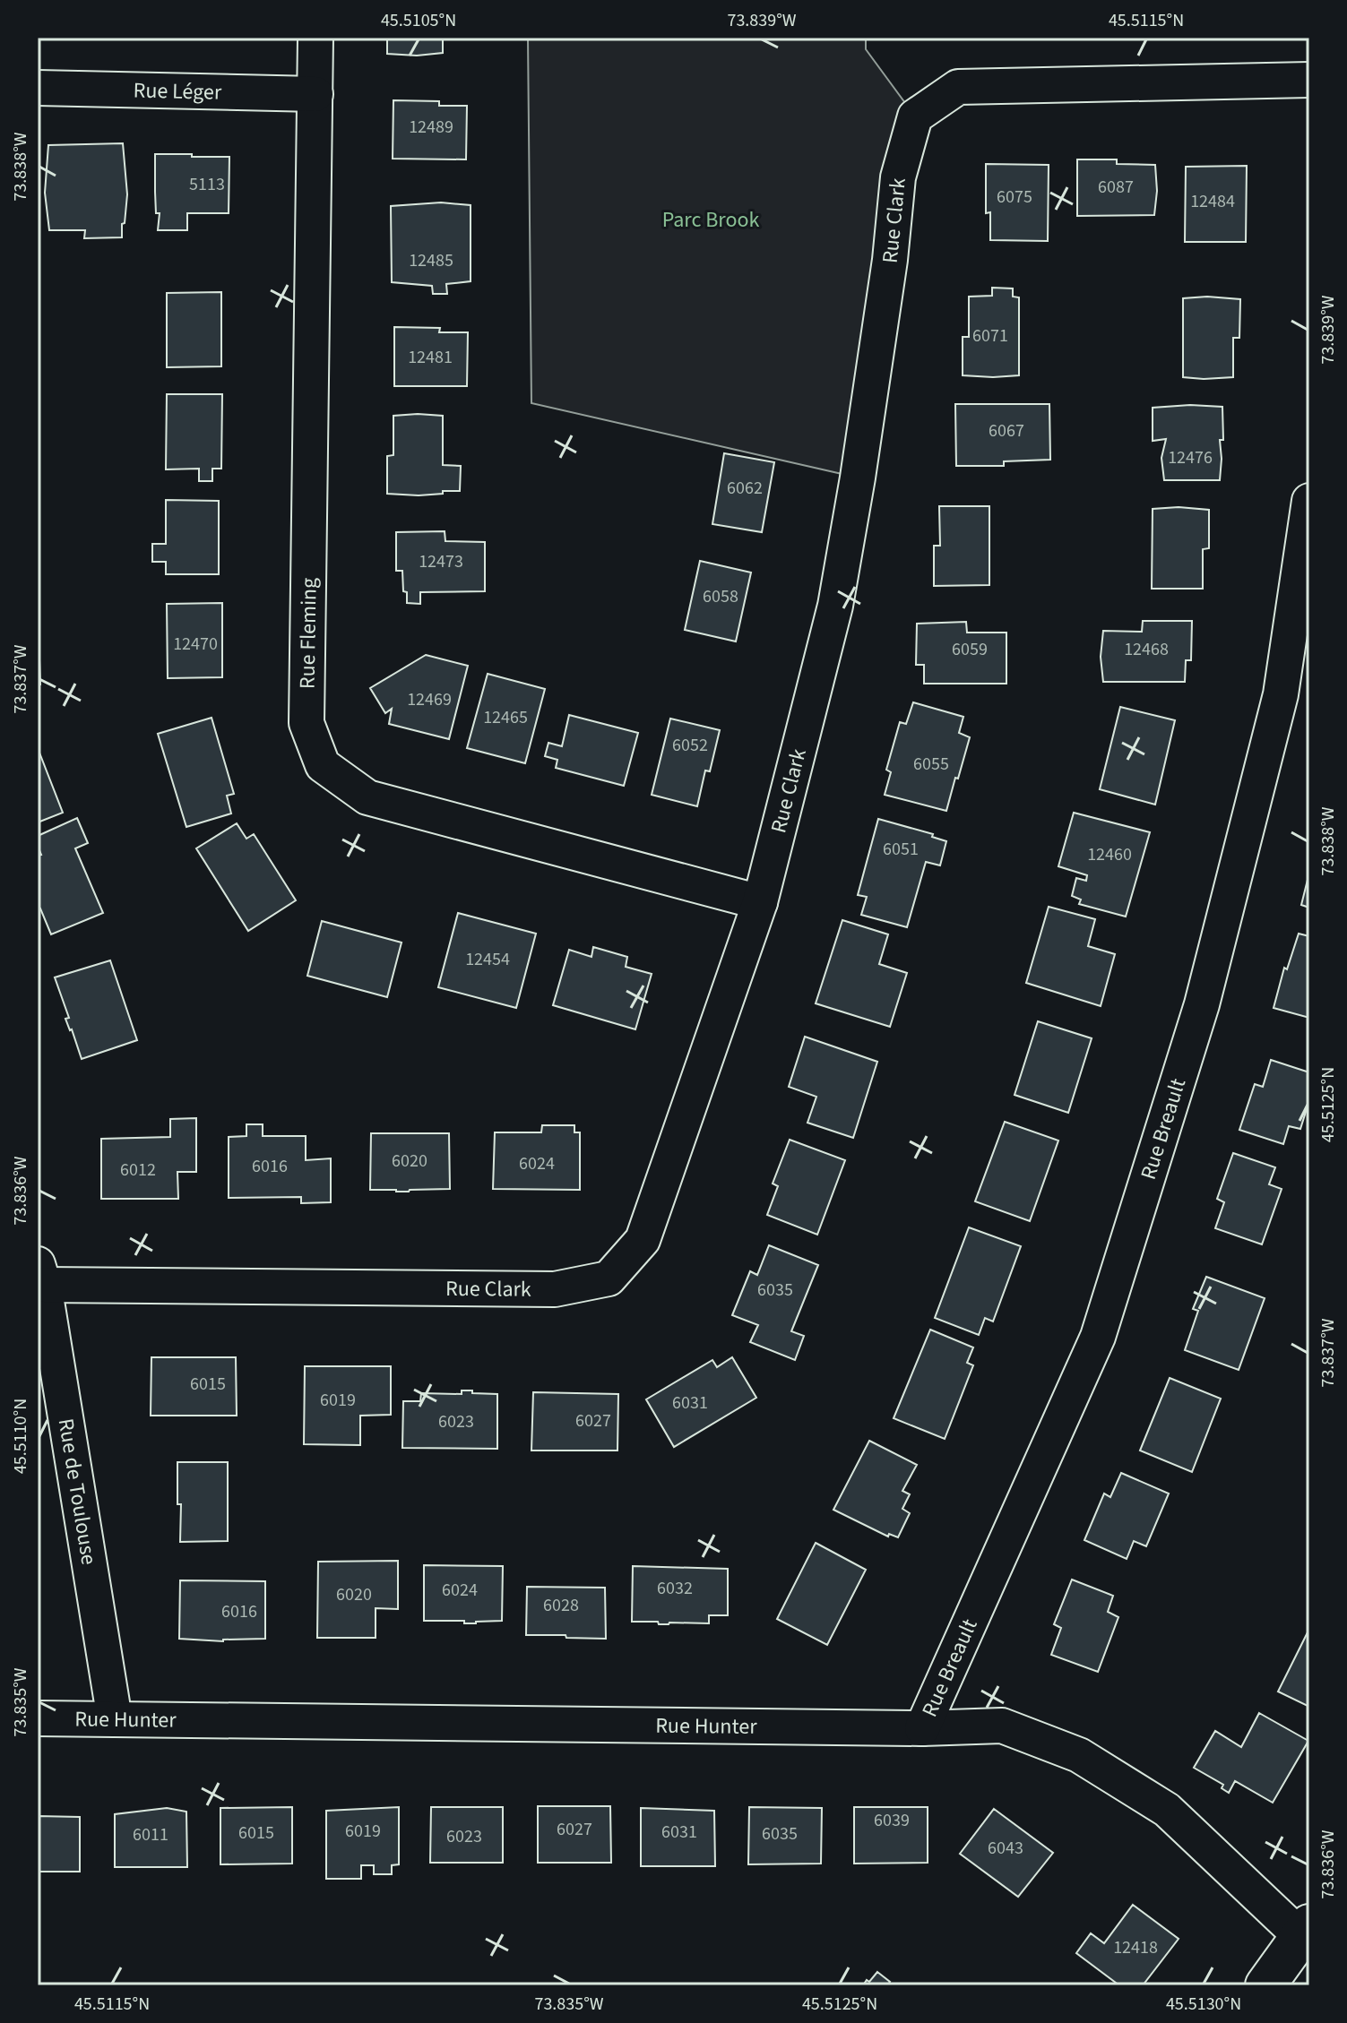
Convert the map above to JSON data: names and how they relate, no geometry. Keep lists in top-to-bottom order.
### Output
{
  "streets": {
    "street": [
      "Rue Léger",
      "Rue Clark",
      "Rue Fleming",
      "Rue Breault",
      "Rue de Toulouse",
      "Rue Hunter"
    ]
  },
  "crossings": [
    ["Rue Léger", "Rue Fleming"],
    ["Rue Clark", "Rue Fleming"],
    ["Rue Clark", "Rue de Toulouse"],
    ["Rue Breault", "Rue Hunter"],
    ["Rue de Toulouse", "Rue Hunter"]
  ],
  "parks": ["Parc Brook"],
  "house_numbers": [
    "12489",
    "5113",
    "6087",
    "6075",
    "12484",
    "12485",
    "6071",
    "12481",
    "6067",
    "12476",
    "6062",
    "12473",
    "6058",
    "12470",
    "6059",
    "12468",
    "12469",
    "12465",
    "6052",
    "6055",
    "6051",
    "12460",
    "12454",
    "6020",
    "6024",
    "6016",
    "6012",
    "6035",
    "6015",
    "6019",
    "6031",
    "6027",
    "6023",
    "6032",
    "6024",
    "6020",
    "6028",
    "6016",
    "6039",
    "6027",
    "6019",
    "6031",
    "6015",
    "6035",
    "6011",
    "6023",
    "6043",
    "12418"
  ],
  "coordinates": [
    "45.5105°N",
    "73.839°W",
    "45.5115°N",
    "73.838°W",
    "73.837°W",
    "45.5125°N",
    "73.836°W",
    "45.5110°N",
    "73.835°W",
    "45.5130°N"
  ]
}
